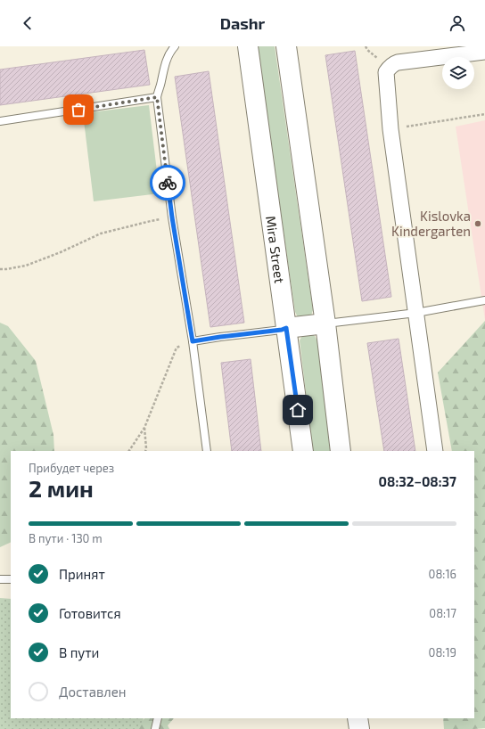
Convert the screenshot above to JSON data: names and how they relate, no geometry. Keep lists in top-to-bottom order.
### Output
{
  "streets": {
    "street": ["Mira Street"]
  },
  "places": ["Kislovka Kindergarten"],
  "page": {
    "header": "Dashr",
    "heading": ["2 мин", "Прибудет через", "08:32–08:37"],
    "bar": "В пути · 130 m",
    "list": [
      ["Принят", "08:16"],
      ["Готовится", "08:17"],
      ["В пути", "08:19"],
      "Доставлен"
    ]
  }
}
